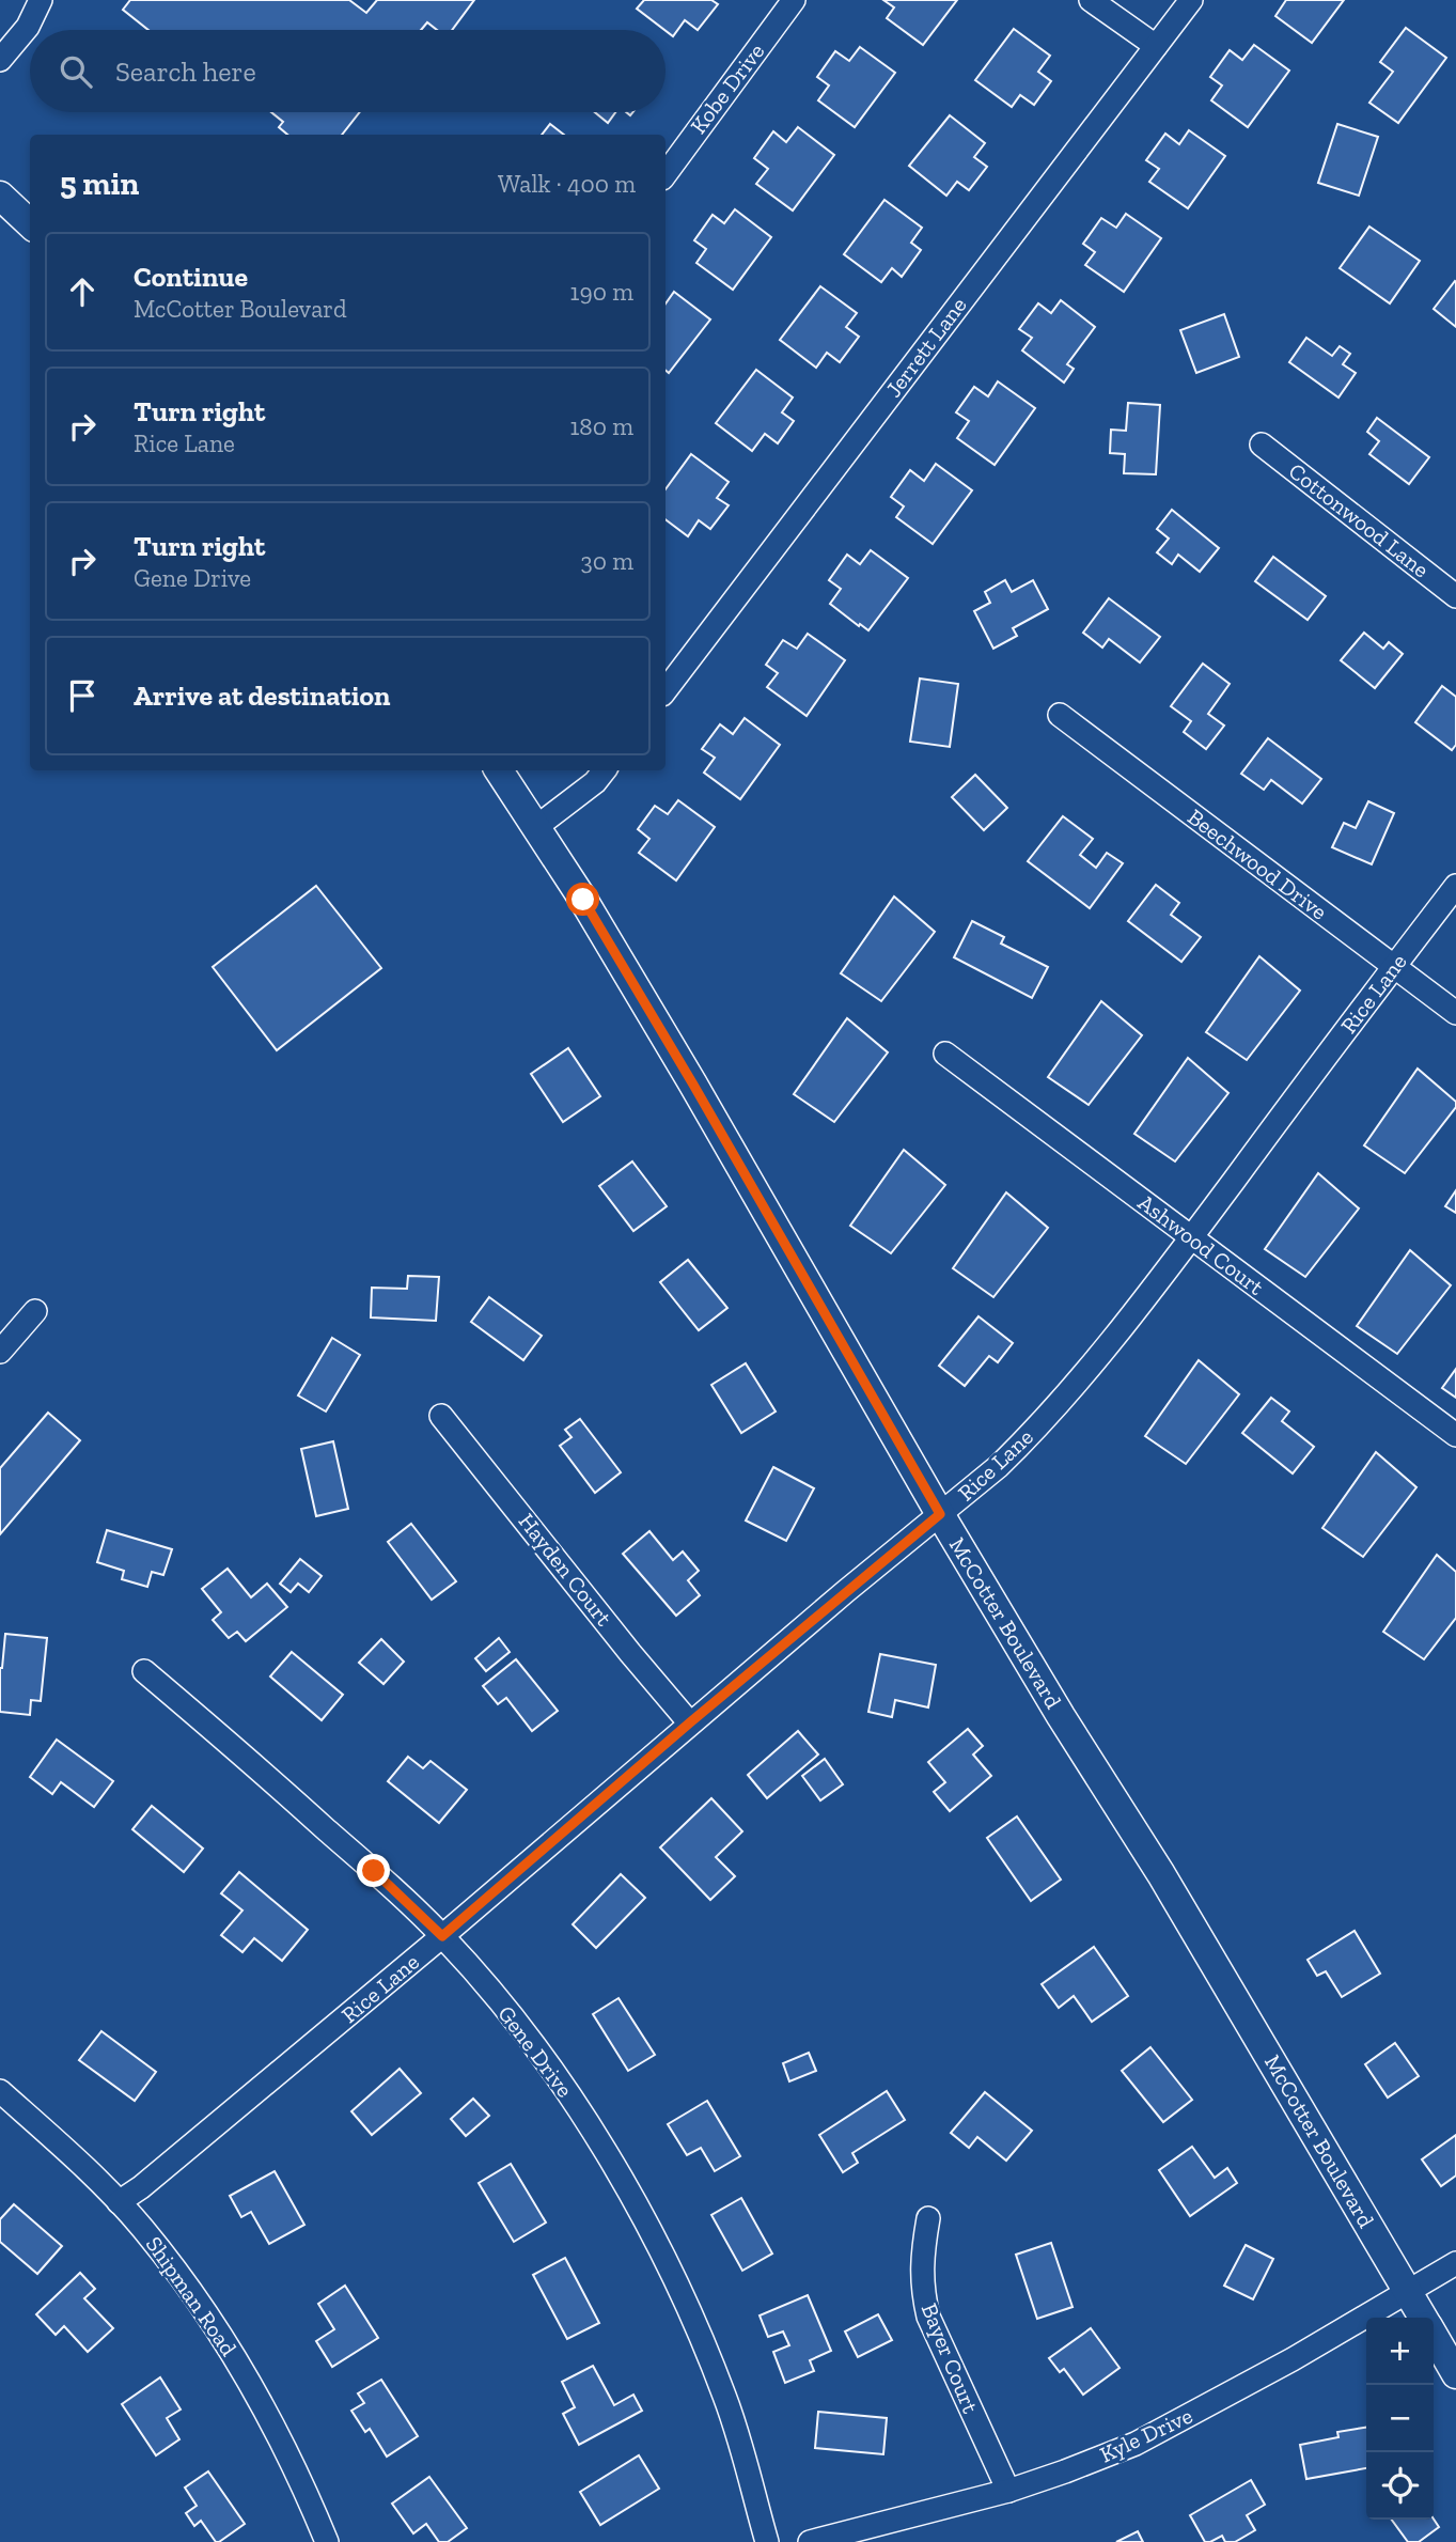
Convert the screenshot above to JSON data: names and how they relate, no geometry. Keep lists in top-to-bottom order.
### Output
{
  "streets": {
    "street": [
      "Kobe Drive",
      "Jerrett Lane",
      "Cottonwood Lane",
      "Beechwood Drive",
      "Rice Lane",
      "Ashwood Court",
      "Hayden Court",
      "McCotter Boulevard",
      "Gene Drive",
      "Shipman Road",
      "Bayer Court",
      "Kyle Drive"
    ]
  },
  "crossings": [
    ["Beechwood Drive", "Rice Lane"],
    ["Rice Lane", "Ashwood Court"],
    ["Rice Lane", "Hayden Court"],
    ["Rice Lane", "McCotter Boulevard"],
    ["Rice Lane", "Gene Drive"],
    ["Rice Lane", "Shipman Road"],
    ["McCotter Boulevard", "Kyle Drive"],
    ["Bayer Court", "Kyle Drive"]
  ],
  "page": {
    "search": "Search here",
    "heading": ["5 min", "Walk · 400 m"],
    "list": [
      ["Continue", "McCotter Boulevard", "190 m"],
      ["Turn right", "Rice Lane", "180 m"],
      ["Turn right", "Gene Drive", "30 m"],
      "Arrive at destination"
    ],
    "map_buttons": ["+", "−"]
  }
}
